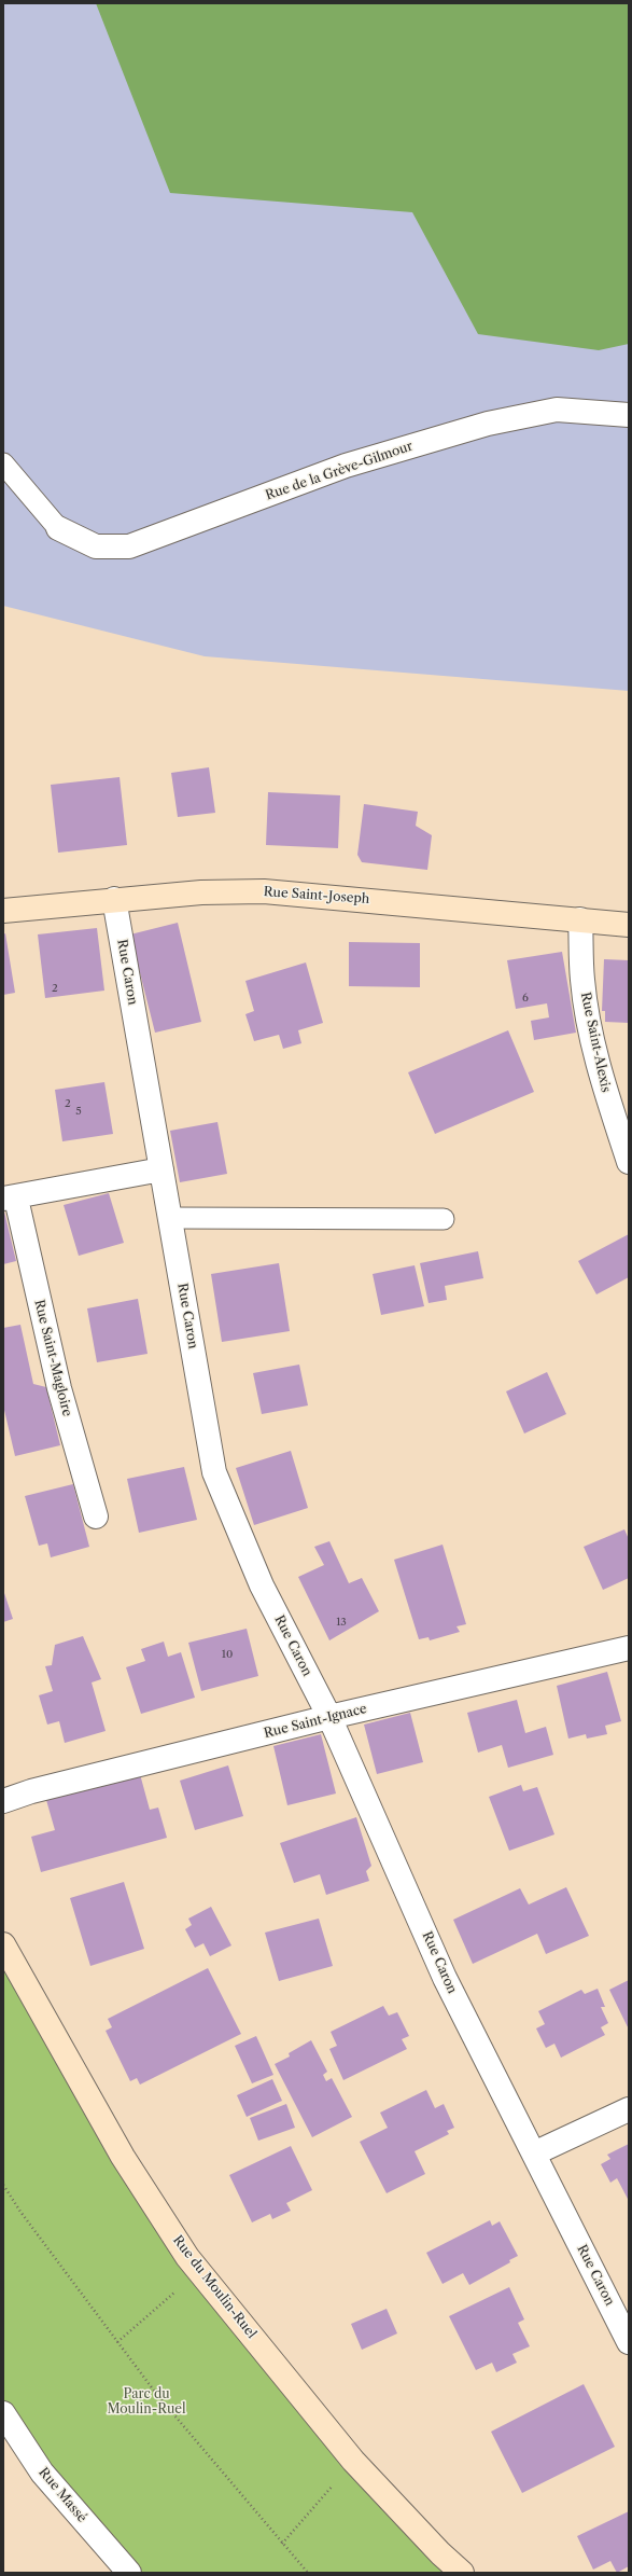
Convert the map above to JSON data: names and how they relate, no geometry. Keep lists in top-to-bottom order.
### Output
{
  "streets": {
    "street": [
      "Rue de la Grève-Gilmour",
      "Rue Saint-Joseph",
      "Rue Caron",
      "Rue Saint-Alexis",
      "Rue Saint-Magloire",
      "Rue Saint-Ignace",
      "Rue du Moulin-Ruel",
      "Rue Massé"
    ]
  },
  "crossings": [
    ["Rue Saint-Joseph", "Rue Caron"],
    ["Rue Saint-Joseph", "Rue Saint-Alexis"],
    ["Rue Caron", "Rue Saint-Magloire"],
    ["Rue Caron", "Rue Saint-Ignace"]
  ],
  "parks": ["Parc du Moulin-Ruel"],
  "house_numbers": [
    "2",
    "6",
    "2",
    "5",
    "13",
    "10"
  ]
}
